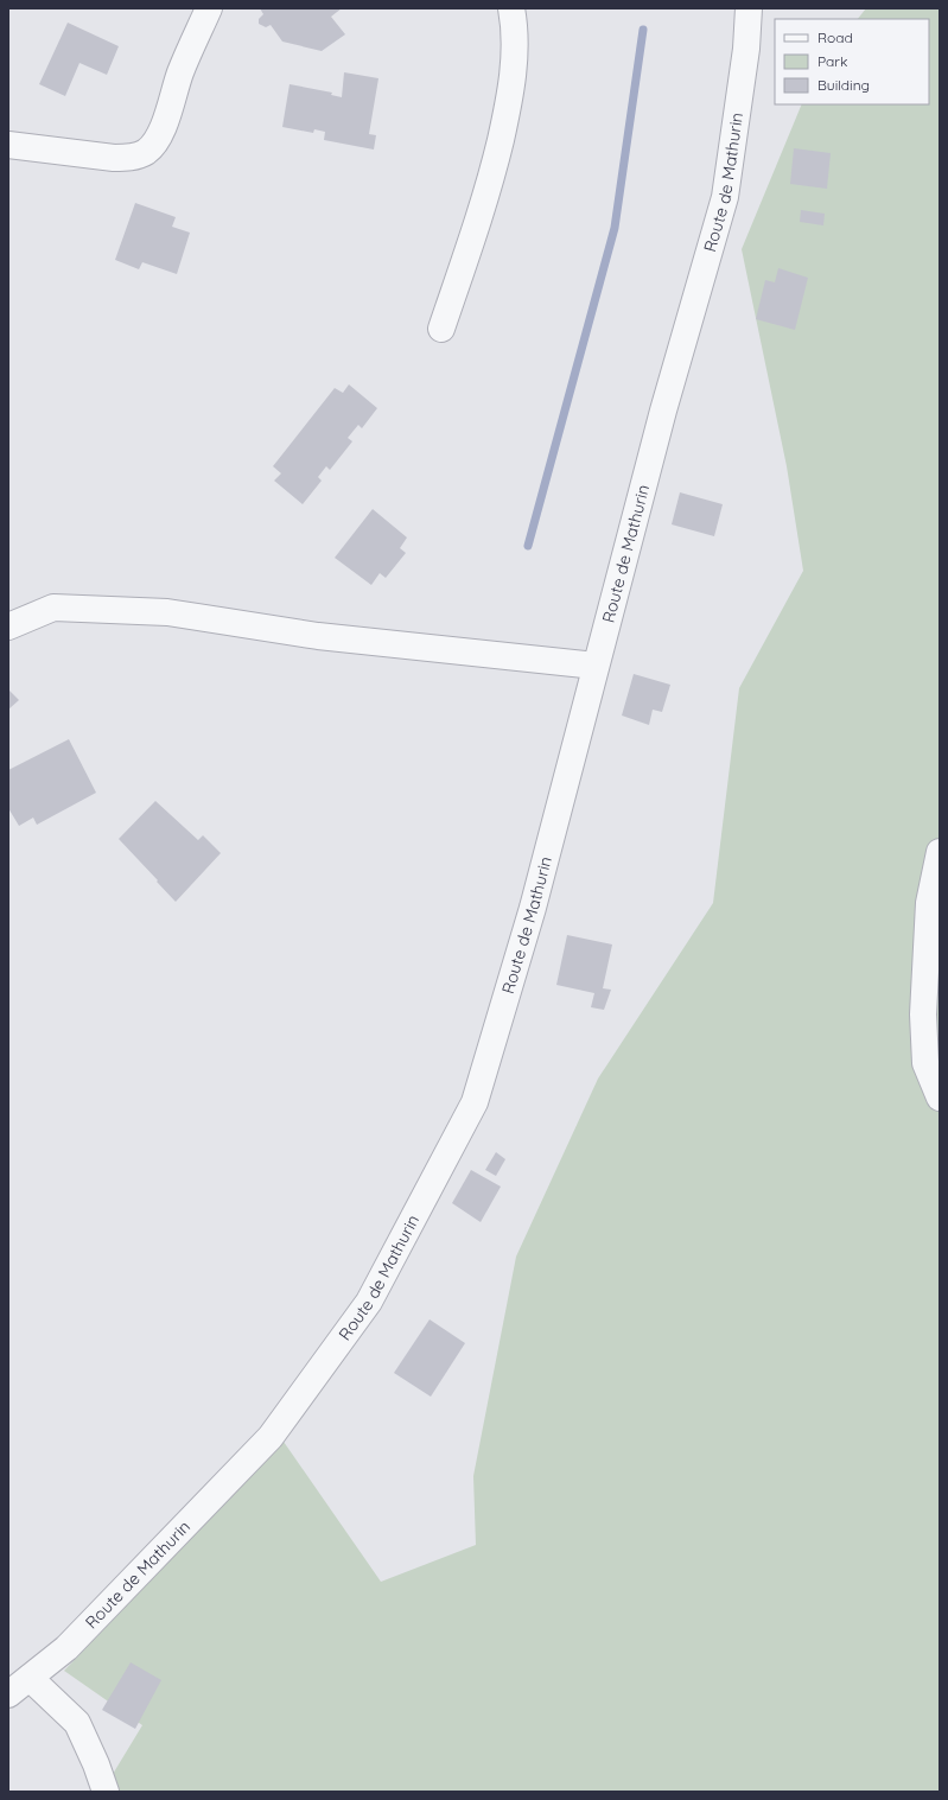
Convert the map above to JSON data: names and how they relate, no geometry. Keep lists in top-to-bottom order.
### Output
{
  "streets": {
    "street": ["Route de Mathurin"]
  },
  "legend": ["Road", "Park", "Building"]
}
